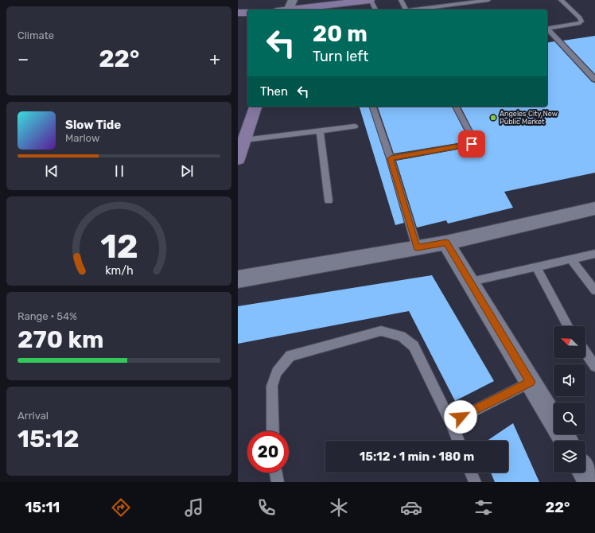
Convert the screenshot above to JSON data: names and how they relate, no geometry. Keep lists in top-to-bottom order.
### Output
{
  "places": ["Angeles City New Public Market"],
  "north": "top left",
  "page": {
    "tile": [
      "Climate",
      ["Range · 54%", "270 km"],
      ["Arrival", "15:12"]
    ],
    "turn": ["20 m", "Turn left"],
    "heat": ["−", "22°", "+"],
    "then": "Then",
    "song": ["Slow Tide", "Marlow"],
    "limit": "20",
    "trip": "15:12 · 1 min · 180 m",
    "tabs": ["15:11", "22°"],
    "gauge": ["12", "km/h"]
  }
}
